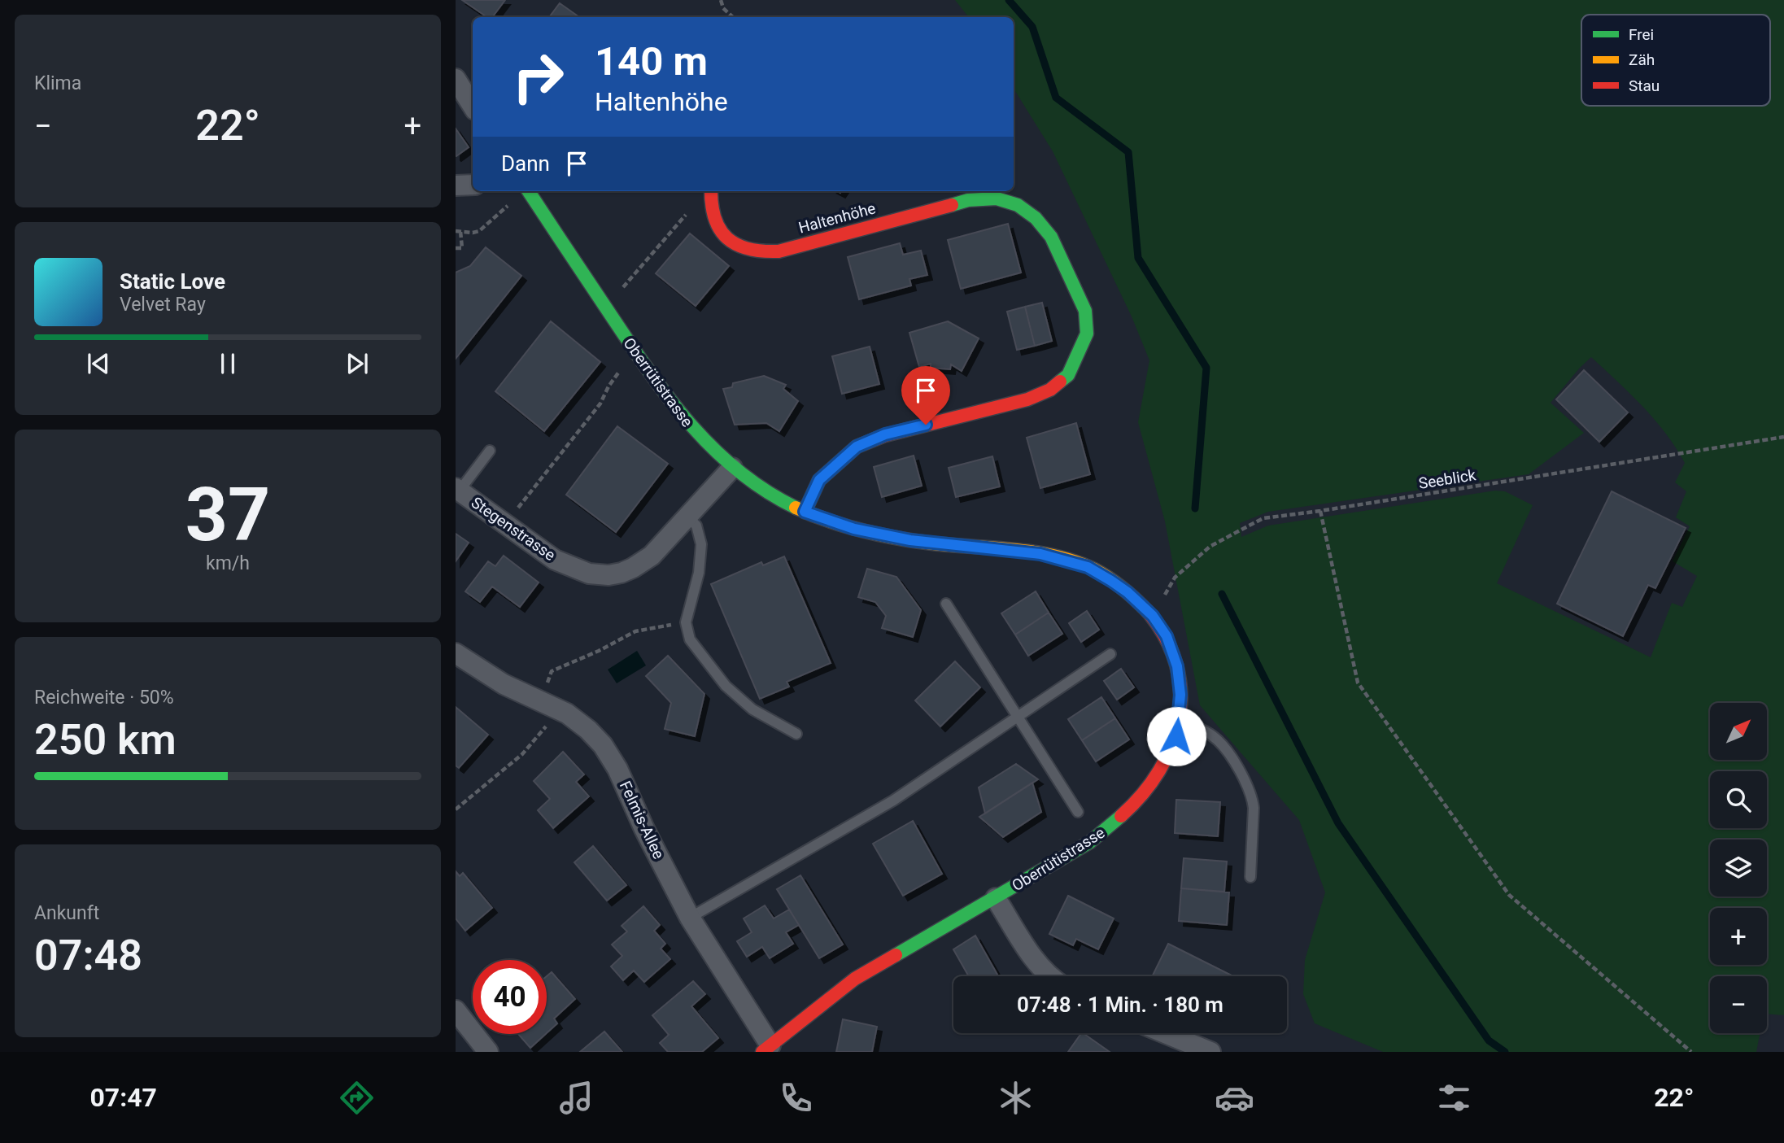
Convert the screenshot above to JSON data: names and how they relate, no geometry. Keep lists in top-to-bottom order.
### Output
{
  "streets": {
    "street": [
      "Haltenhöhe",
      "Oberrütistrasse",
      "Stegenstrasse",
      "Felmis-Allee"
    ],
    "path": ["Seeblick"]
  },
  "crossings": [
    ["Haltenhöhe", "Oberrütistrasse"],
    ["Oberrütistrasse", "Seeblick"],
    ["Oberrütistrasse", "Stegenstrasse"],
    ["Oberrütistrasse", "Felmis-Allee"]
  ],
  "legend": ["Frei", "Zäh", "Stau"],
  "north": "top right",
  "page": {
    "tile": [
      "Klima",
      ["37", "km/h"],
      ["Reichweite · 50%", "250 km"],
      ["Ankunft", "07:48"]
    ],
    "turn": ["140 m", "Haltenhöhe"],
    "heat": ["−", "22°", "+"],
    "then": "Dann",
    "song": ["Static Love", "Velvet Ray"],
    "map_buttons": ["+", "−"],
    "limit": "40",
    "trip": "07:48 · 1 Min. · 180 m",
    "tabs": ["07:47", "22°"]
  }
}
